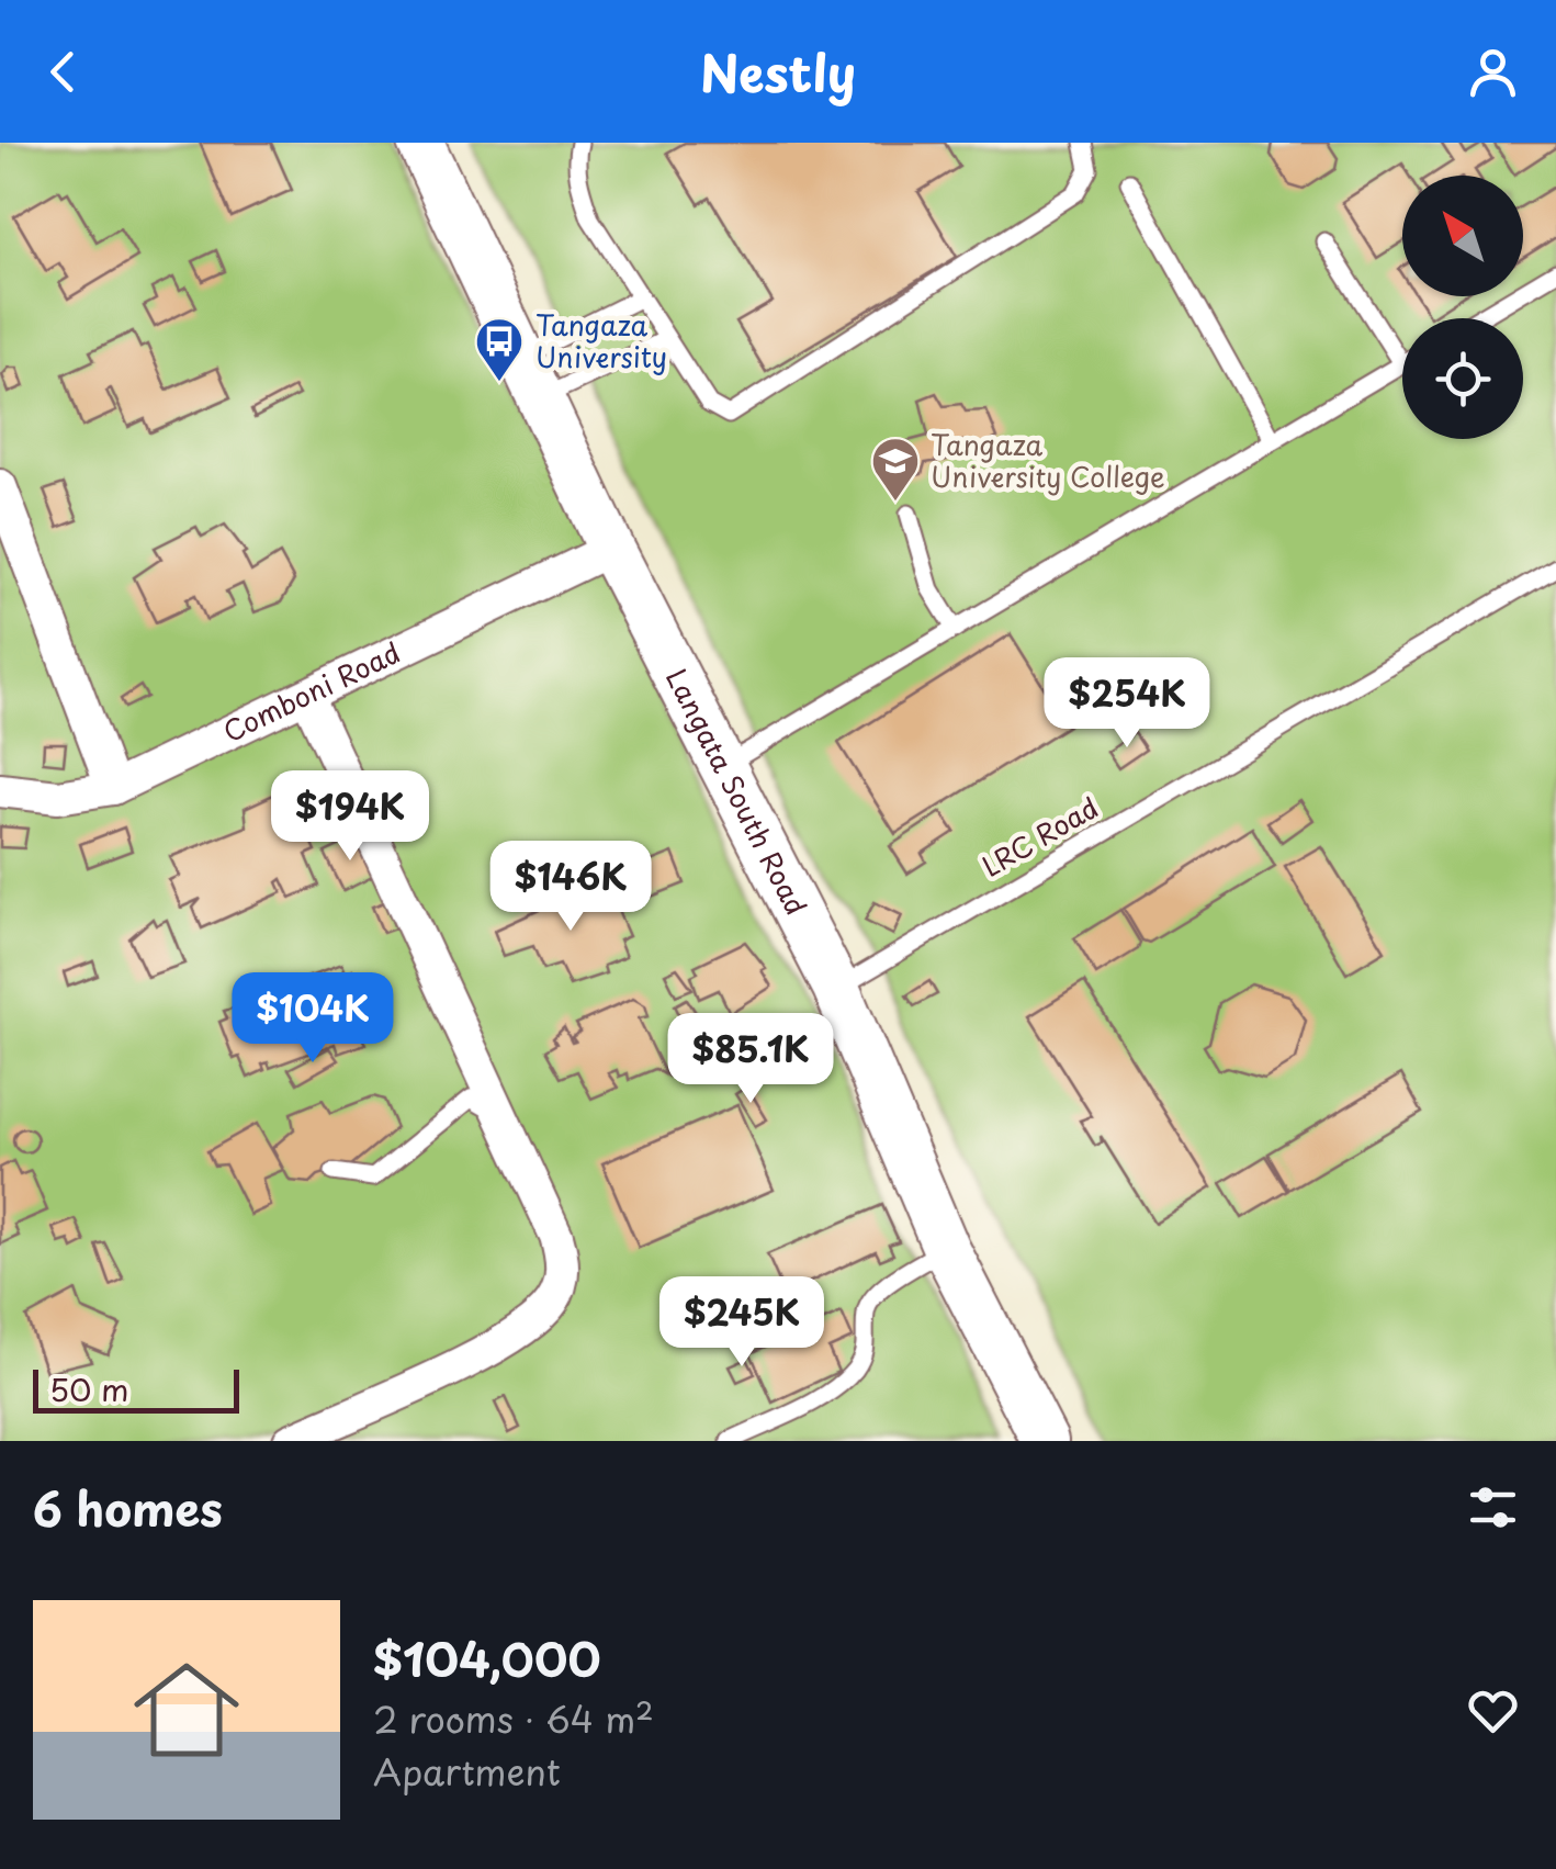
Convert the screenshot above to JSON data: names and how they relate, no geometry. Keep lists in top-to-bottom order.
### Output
{
  "streets": {
    "street": ["Comboni Road", "Langata South Road"],
    "lane": ["LRC Road"]
  },
  "crossings": [
    ["Comboni Road", "Langata South Road"],
    ["Langata South Road", "LRC Road"]
  ],
  "places": {
    "bus stop": ["Tangaza University"],
    "school or university": ["Tangaza University College"]
  },
  "scale_bar": "50 m",
  "north": "top left",
  "page": {
    "header": "Nestly",
    "price": [
      "$254K",
      "$194K",
      "$146K",
      "$104K",
      "$85.1K",
      "$245K"
    ],
    "scale": "50 m",
    "heading": "6 homes",
    "list": [
      {
        "name": "$104,000",
        "note": "2 rooms · 64 m² · Apartment"
      }
    ]
  }
}
